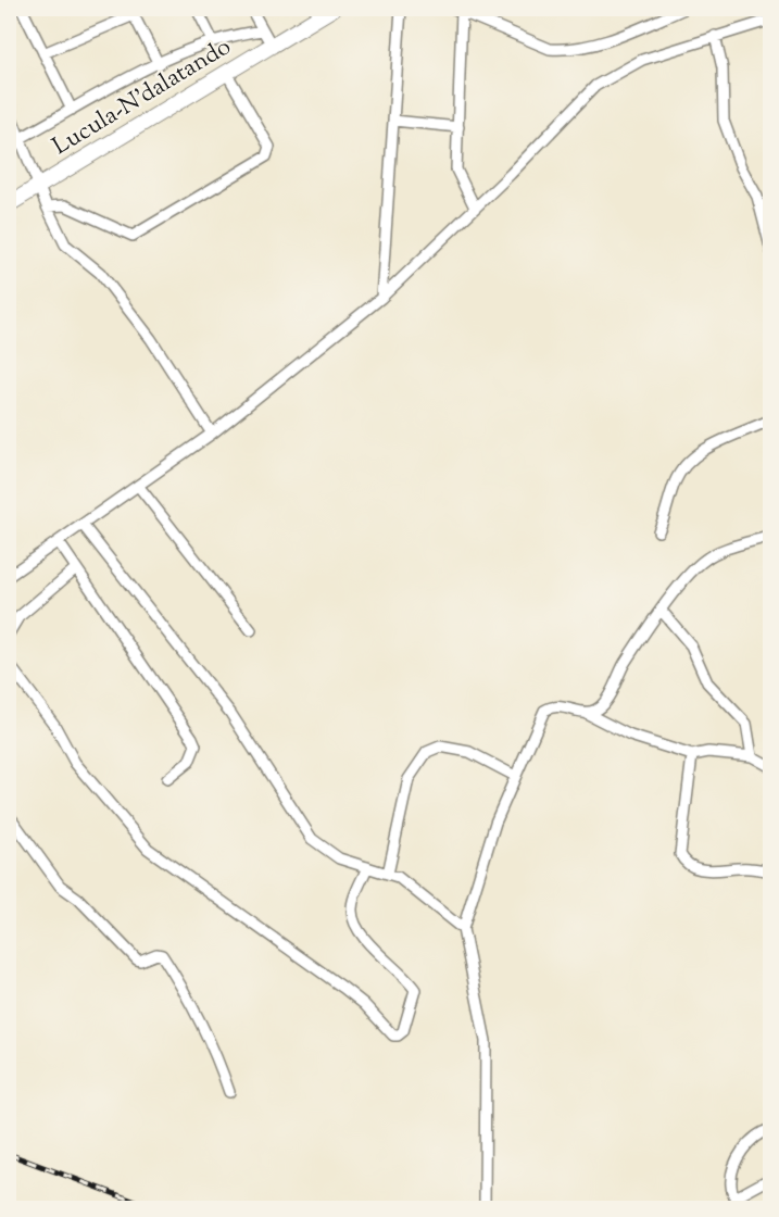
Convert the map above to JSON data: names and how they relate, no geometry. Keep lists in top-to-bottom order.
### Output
{
  "streets": {
    "highway": ["Lucula-N'dalatando"]
  }
}
